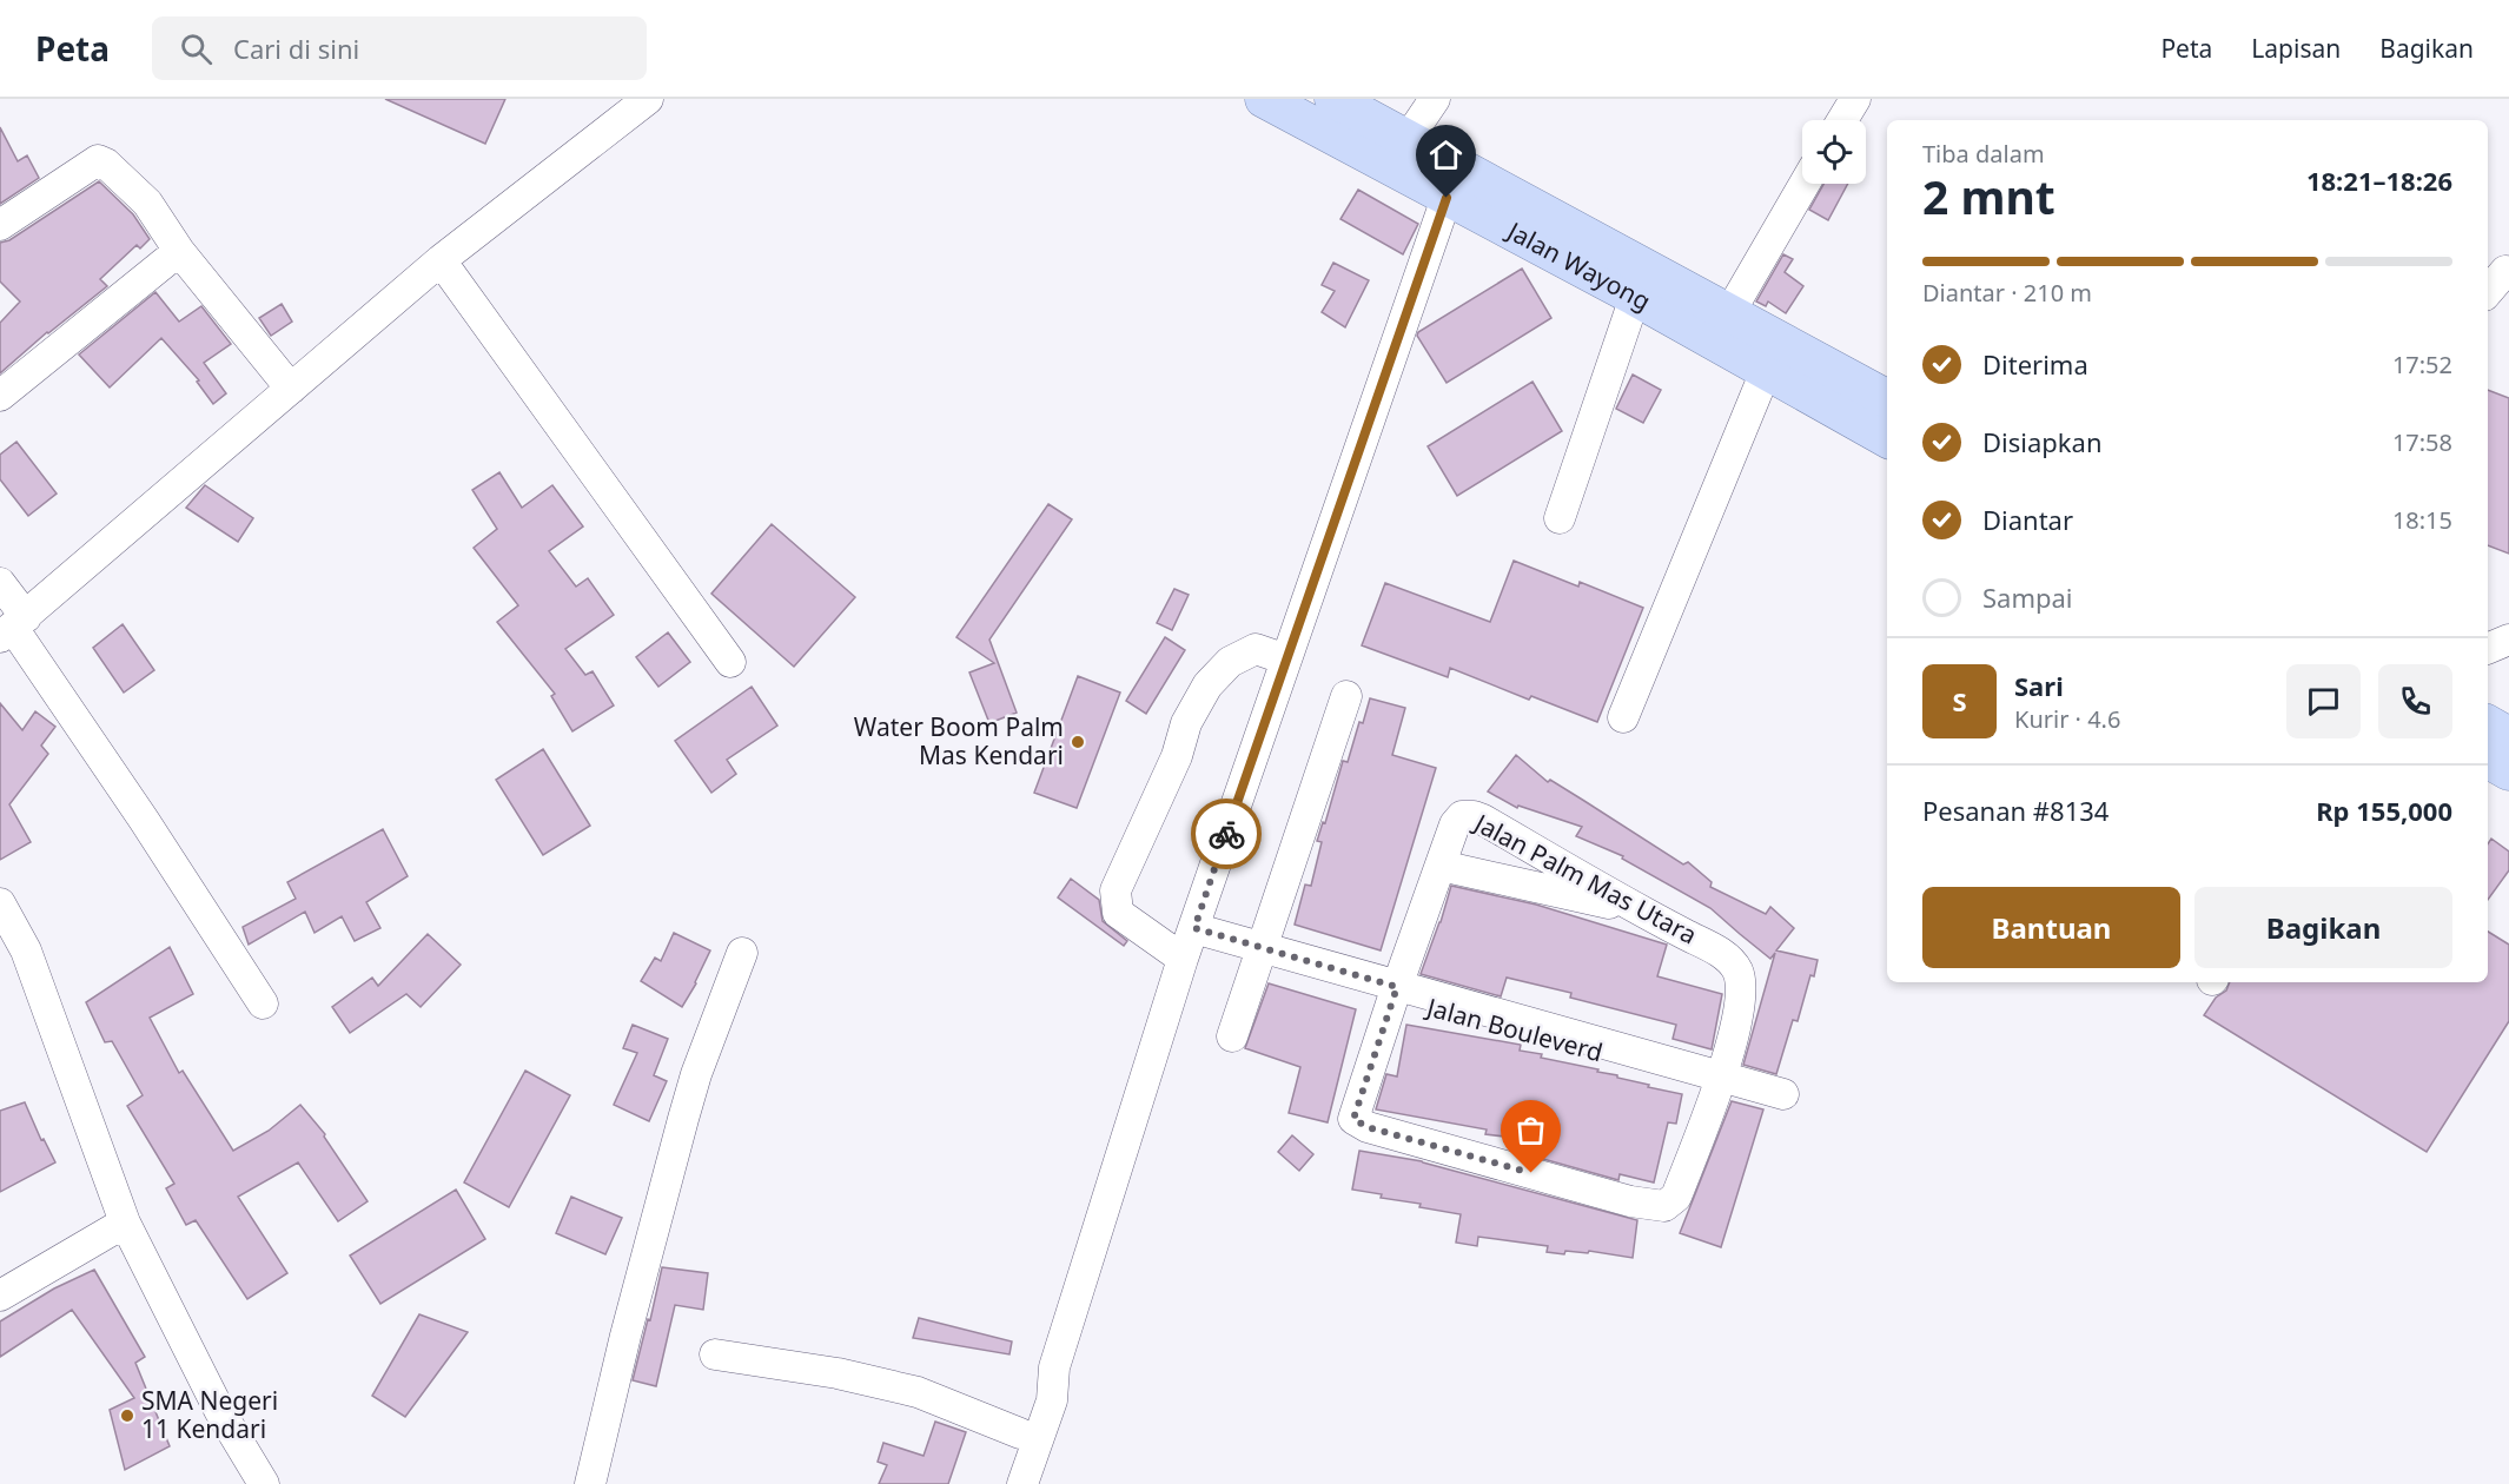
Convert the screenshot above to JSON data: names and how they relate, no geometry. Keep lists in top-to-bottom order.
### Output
{
  "streets": {
    "main road": ["Jalan Wayong"],
    "street": ["Jalan Palm Mas Utara", "Jalan Bouleverd"]
  },
  "crossings": [
    ["Jalan Palm Mas Utara", "Jalan Bouleverd"]
  ],
  "places": ["Water Boom Palm Mas Kendari", "SMA Negeri 11 Kendari"],
  "page": {
    "header": "Peta",
    "search": "Cari di sini",
    "nav": ["Peta", "Lapisan", "Bagikan"],
    "heading": ["2 mnt", "Tiba dalam", "18:21–18:26"],
    "panel": [
      "Sari",
      "Kurir · 4.6",
      "Pesanan #8134",
      "Rp 155,000"
    ],
    "bar": "Diantar · 210 m",
    "list": [
      ["Diterima", "17:52"],
      ["Disiapkan", "17:58"],
      ["Diantar", "18:15"],
      "Sampai"
    ],
    "round": "S",
    "buttons": ["Bantuan", "Bagikan"]
  }
}
